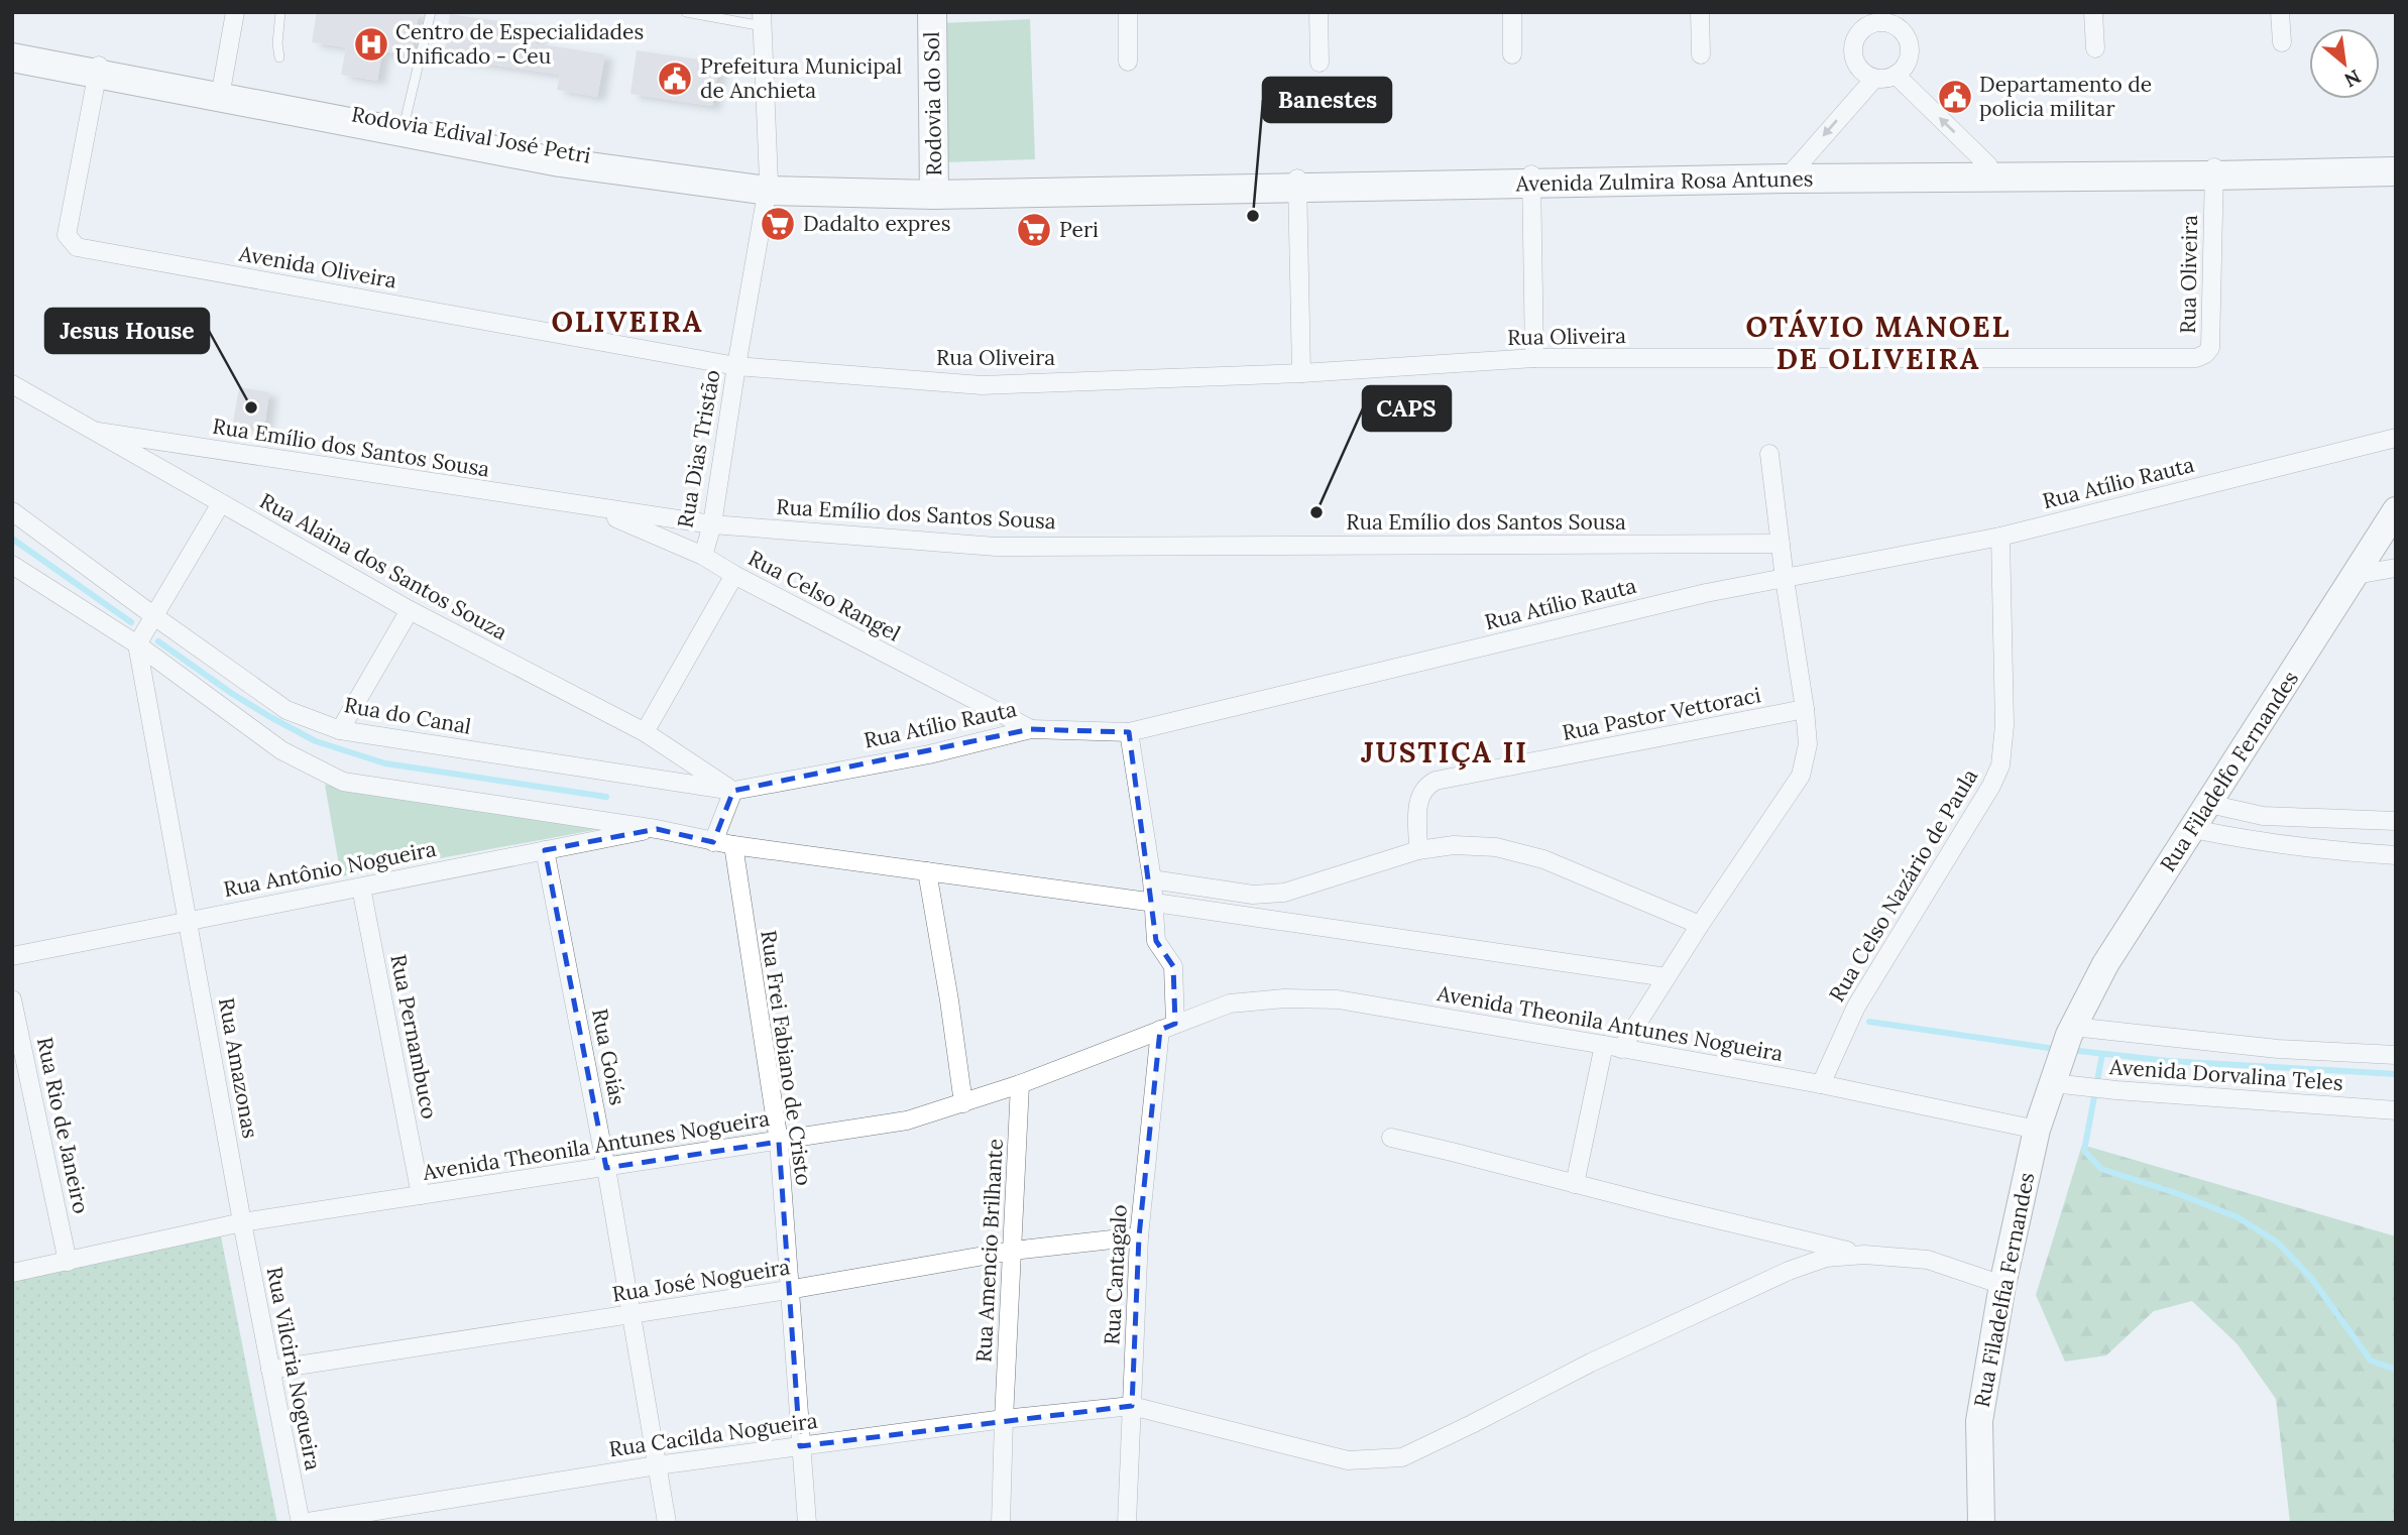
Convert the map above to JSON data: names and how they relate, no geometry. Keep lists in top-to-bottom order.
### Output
{
  "streets": {
    "main road": [
      "Rodovia do Sol",
      "Rodovia Edival José Petri",
      "Avenida Zulmira Rosa Antunes",
      "Rua Filadelfo Fernandes",
      "Rua Filadelfia Fernandes"
    ],
    "street": [
      "Avenida Oliveira",
      "Rua Oliveira",
      "Rua Emílio dos Santos Sousa",
      "Rua Dias Tristão",
      "Rua Atílio Rauta",
      "Rua Alaina dos Santos Souza",
      "Rua Celso Rangel",
      "Rua Pastor Vettoraci",
      "Rua do Canal",
      "Rua Antônio Nogueira",
      "Rua Celso Nazário de Paula",
      "Avenida Theonila Antunes Nogueira",
      "Rua Pernambuco",
      "Rua Goiás",
      "Rua Frei Fabiano de Cristo",
      "Rua Amazonas",
      "Avenida Dorvalina Teles",
      "Rua Rio de Janeiro",
      "Rua Amencio Brilhante",
      "Rua Cantagalo",
      "Rua José Nogueira",
      "Rua Vilciria Nogueira",
      "Rua Cacilda Nogueira"
    ]
  },
  "crossings": [
    ["Rodovia do Sol", "Rodovia Edival José Petri"],
    ["Rodovia do Sol", "Avenida Zulmira Rosa Antunes"],
    ["Rodovia Edival José Petri", "Avenida Zulmira Rosa Antunes"],
    ["Rodovia Edival José Petri", "Avenida Oliveira"],
    ["Rodovia Edival José Petri", "Rua Dias Tristão"],
    ["Avenida Zulmira Rosa Antunes", "Rua Oliveira"],
    ["Avenida Oliveira", "Rua Oliveira"],
    ["Avenida Oliveira", "Rua Dias Tristão"],
    ["Rua Oliveira", "Rua Dias Tristão"],
    ["Rua Emílio dos Santos Sousa", "Rua Dias Tristão"],
    ["Rua Emílio dos Santos Sousa", "Rua Alaina dos Santos Souza"],
    ["Rua Emílio dos Santos Sousa", "Rua Celso Rangel"],
    ["Rua Dias Tristão", "Rua Celso Rangel"],
    ["Rua Atílio Rauta", "Rua Alaina dos Santos Souza"],
    ["Rua Atílio Rauta", "Rua Celso Rangel"],
    ["Rua Atílio Rauta", "Rua do Canal"],
    ["Rua Atílio Rauta", "Rua Celso Nazário de Paula"],
    ["Rua Alaina dos Santos Souza", "Rua do Canal"],
    ["Rua Filadelfo Fernandes", "Avenida Dorvalina Teles"],
    ["Rua Filadelfo Fernandes", "Rua Filadelfia Fernandes"],
    ["Rua Antônio Nogueira", "Rua Pernambuco"],
    ["Rua Antônio Nogueira", "Rua Goiás"],
    ["Rua Antônio Nogueira", "Rua Amazonas"],
    ["Rua Celso Nazário de Paula", "Avenida Theonila Antunes Nogueira"],
    ["Avenida Theonila Antunes Nogueira", "Rua Pernambuco"],
    ["Avenida Theonila Antunes Nogueira", "Rua Goiás"],
    ["Avenida Theonila Antunes Nogueira", "Rua Frei Fabiano de Cristo"],
    ["Avenida Theonila Antunes Nogueira", "Rua Amazonas"],
    ["Avenida Theonila Antunes Nogueira", "Rua Rio de Janeiro"],
    ["Avenida Theonila Antunes Nogueira", "Rua Amencio Brilhante"],
    ["Avenida Theonila Antunes Nogueira", "Rua Cantagalo"],
    ["Avenida Theonila Antunes Nogueira", "Rua Filadelfia Fernandes"],
    ["Avenida Theonila Antunes Nogueira", "Rua Vilciria Nogueira"],
    ["Rua Goiás", "Rua José Nogueira"],
    ["Rua Goiás", "Rua Cacilda Nogueira"],
    ["Rua Frei Fabiano de Cristo", "Rua José Nogueira"],
    ["Rua Frei Fabiano de Cristo", "Rua Cacilda Nogueira"],
    ["Rua Amazonas", "Rua Vilciria Nogueira"],
    ["Avenida Dorvalina Teles", "Rua Filadelfia Fernandes"],
    ["Rua Amencio Brilhante", "Rua José Nogueira"],
    ["Rua Amencio Brilhante", "Rua Cacilda Nogueira"],
    ["Rua Cantagalo", "Rua José Nogueira"],
    ["Rua Cantagalo", "Rua Cacilda Nogueira"],
    ["Rua José Nogueira", "Rua Vilciria Nogueira"],
    ["Rua Vilciria Nogueira", "Rua Cacilda Nogueira"]
  ],
  "districts": ["OLIVEIRA", "OTÁVIO MANOEL DE OLIVEIRA", "JUSTIÇA II"],
  "places": {
    "hospital": ["Centro de Especialidades Unificado - Ceu"],
    "public building": ["Prefeitura Municipal de Anchieta", "Departamento de policia militar"],
    "other": ["Banestes", "Jesus House", "CAPS"],
    "supermarket": ["Dadalto expres", "Peri"]
  },
  "north": "bottom right"
}
